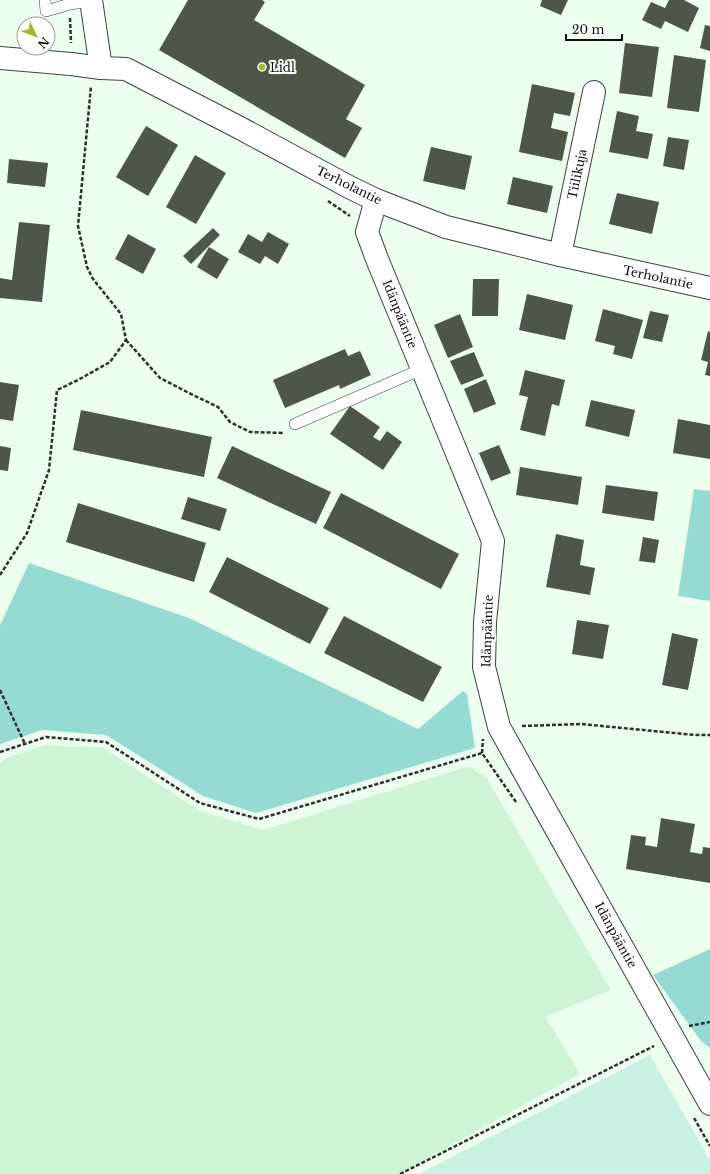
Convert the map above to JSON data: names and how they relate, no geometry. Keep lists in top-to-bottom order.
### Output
{
  "streets": {
    "street": ["Tiilikuja", "Terholantie", "Idänpääntie"]
  },
  "crossings": [
    ["Tiilikuja", "Terholantie"],
    ["Terholantie", "Idänpääntie"]
  ],
  "places": ["Lidl"],
  "scale_bar": "20 m",
  "north": "bottom right"
}
